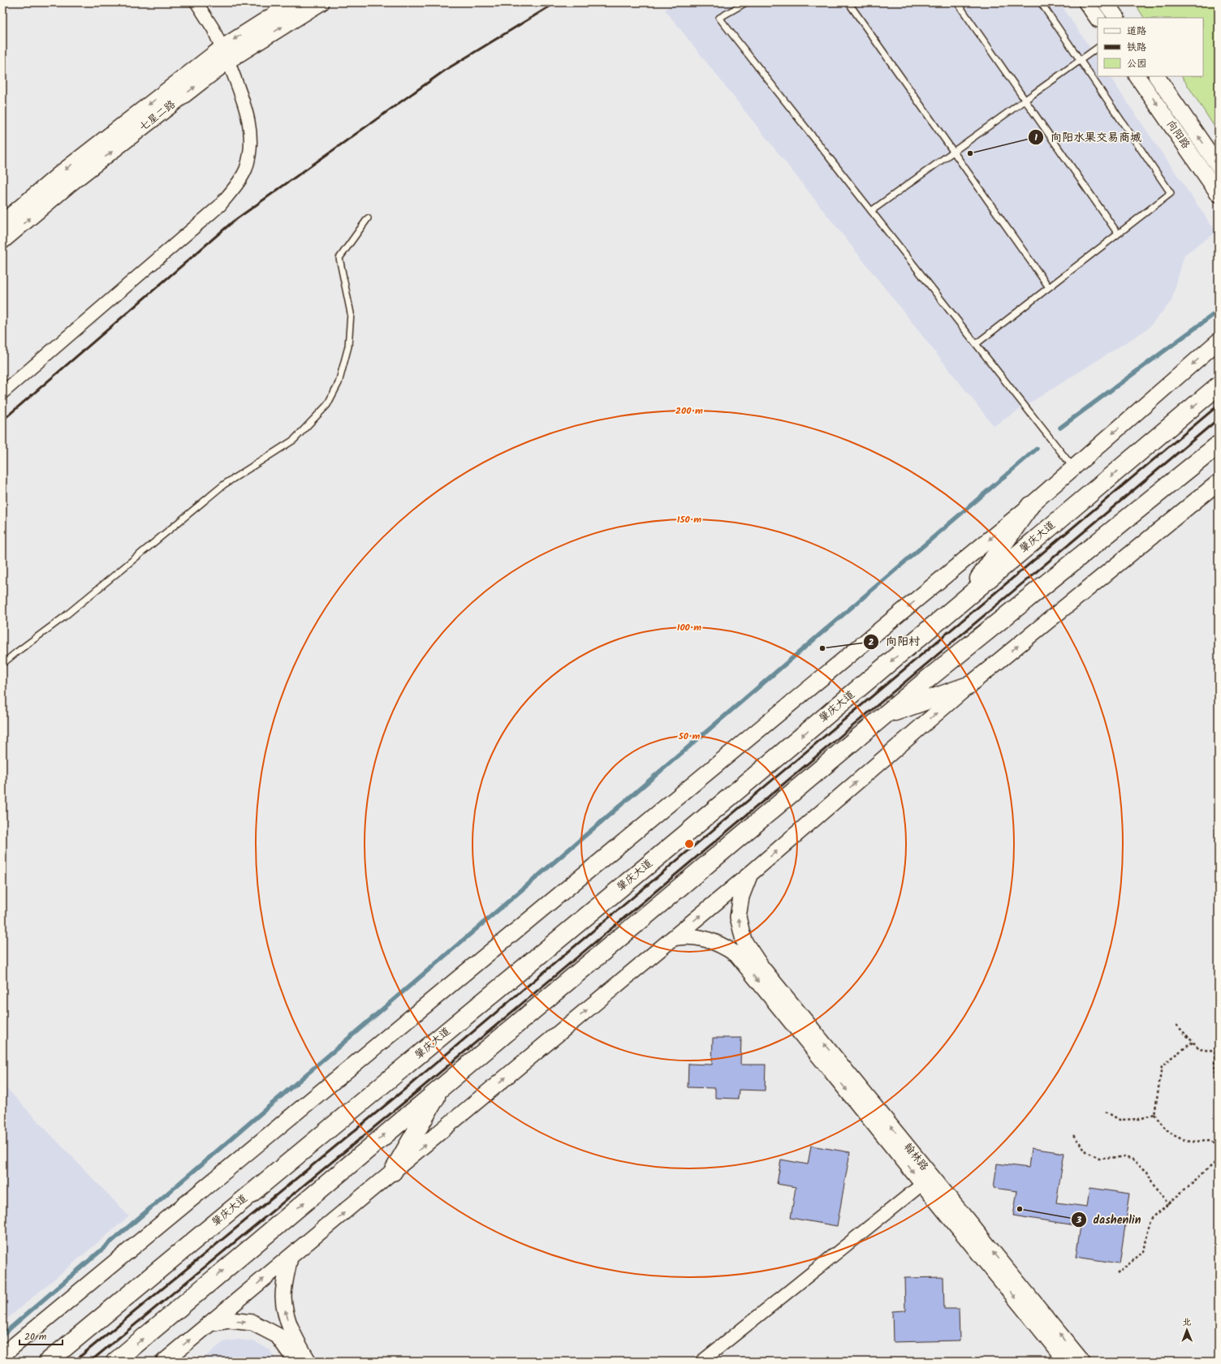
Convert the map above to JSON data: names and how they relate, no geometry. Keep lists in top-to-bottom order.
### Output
{
  "streets": {
    "highway": ["肇庆大道"],
    "street": ["七星二路", "向阳路", "翰林路"]
  },
  "places": ["向阳水果交易商城", "向阳村", "dashenlin"],
  "legend": ["道路", "铁路", "公园"],
  "scale_bar": "20 m",
  "north": "top",
  "rings": [
    "200 m",
    "150 m",
    "100 m",
    "50 m"
  ]
}
